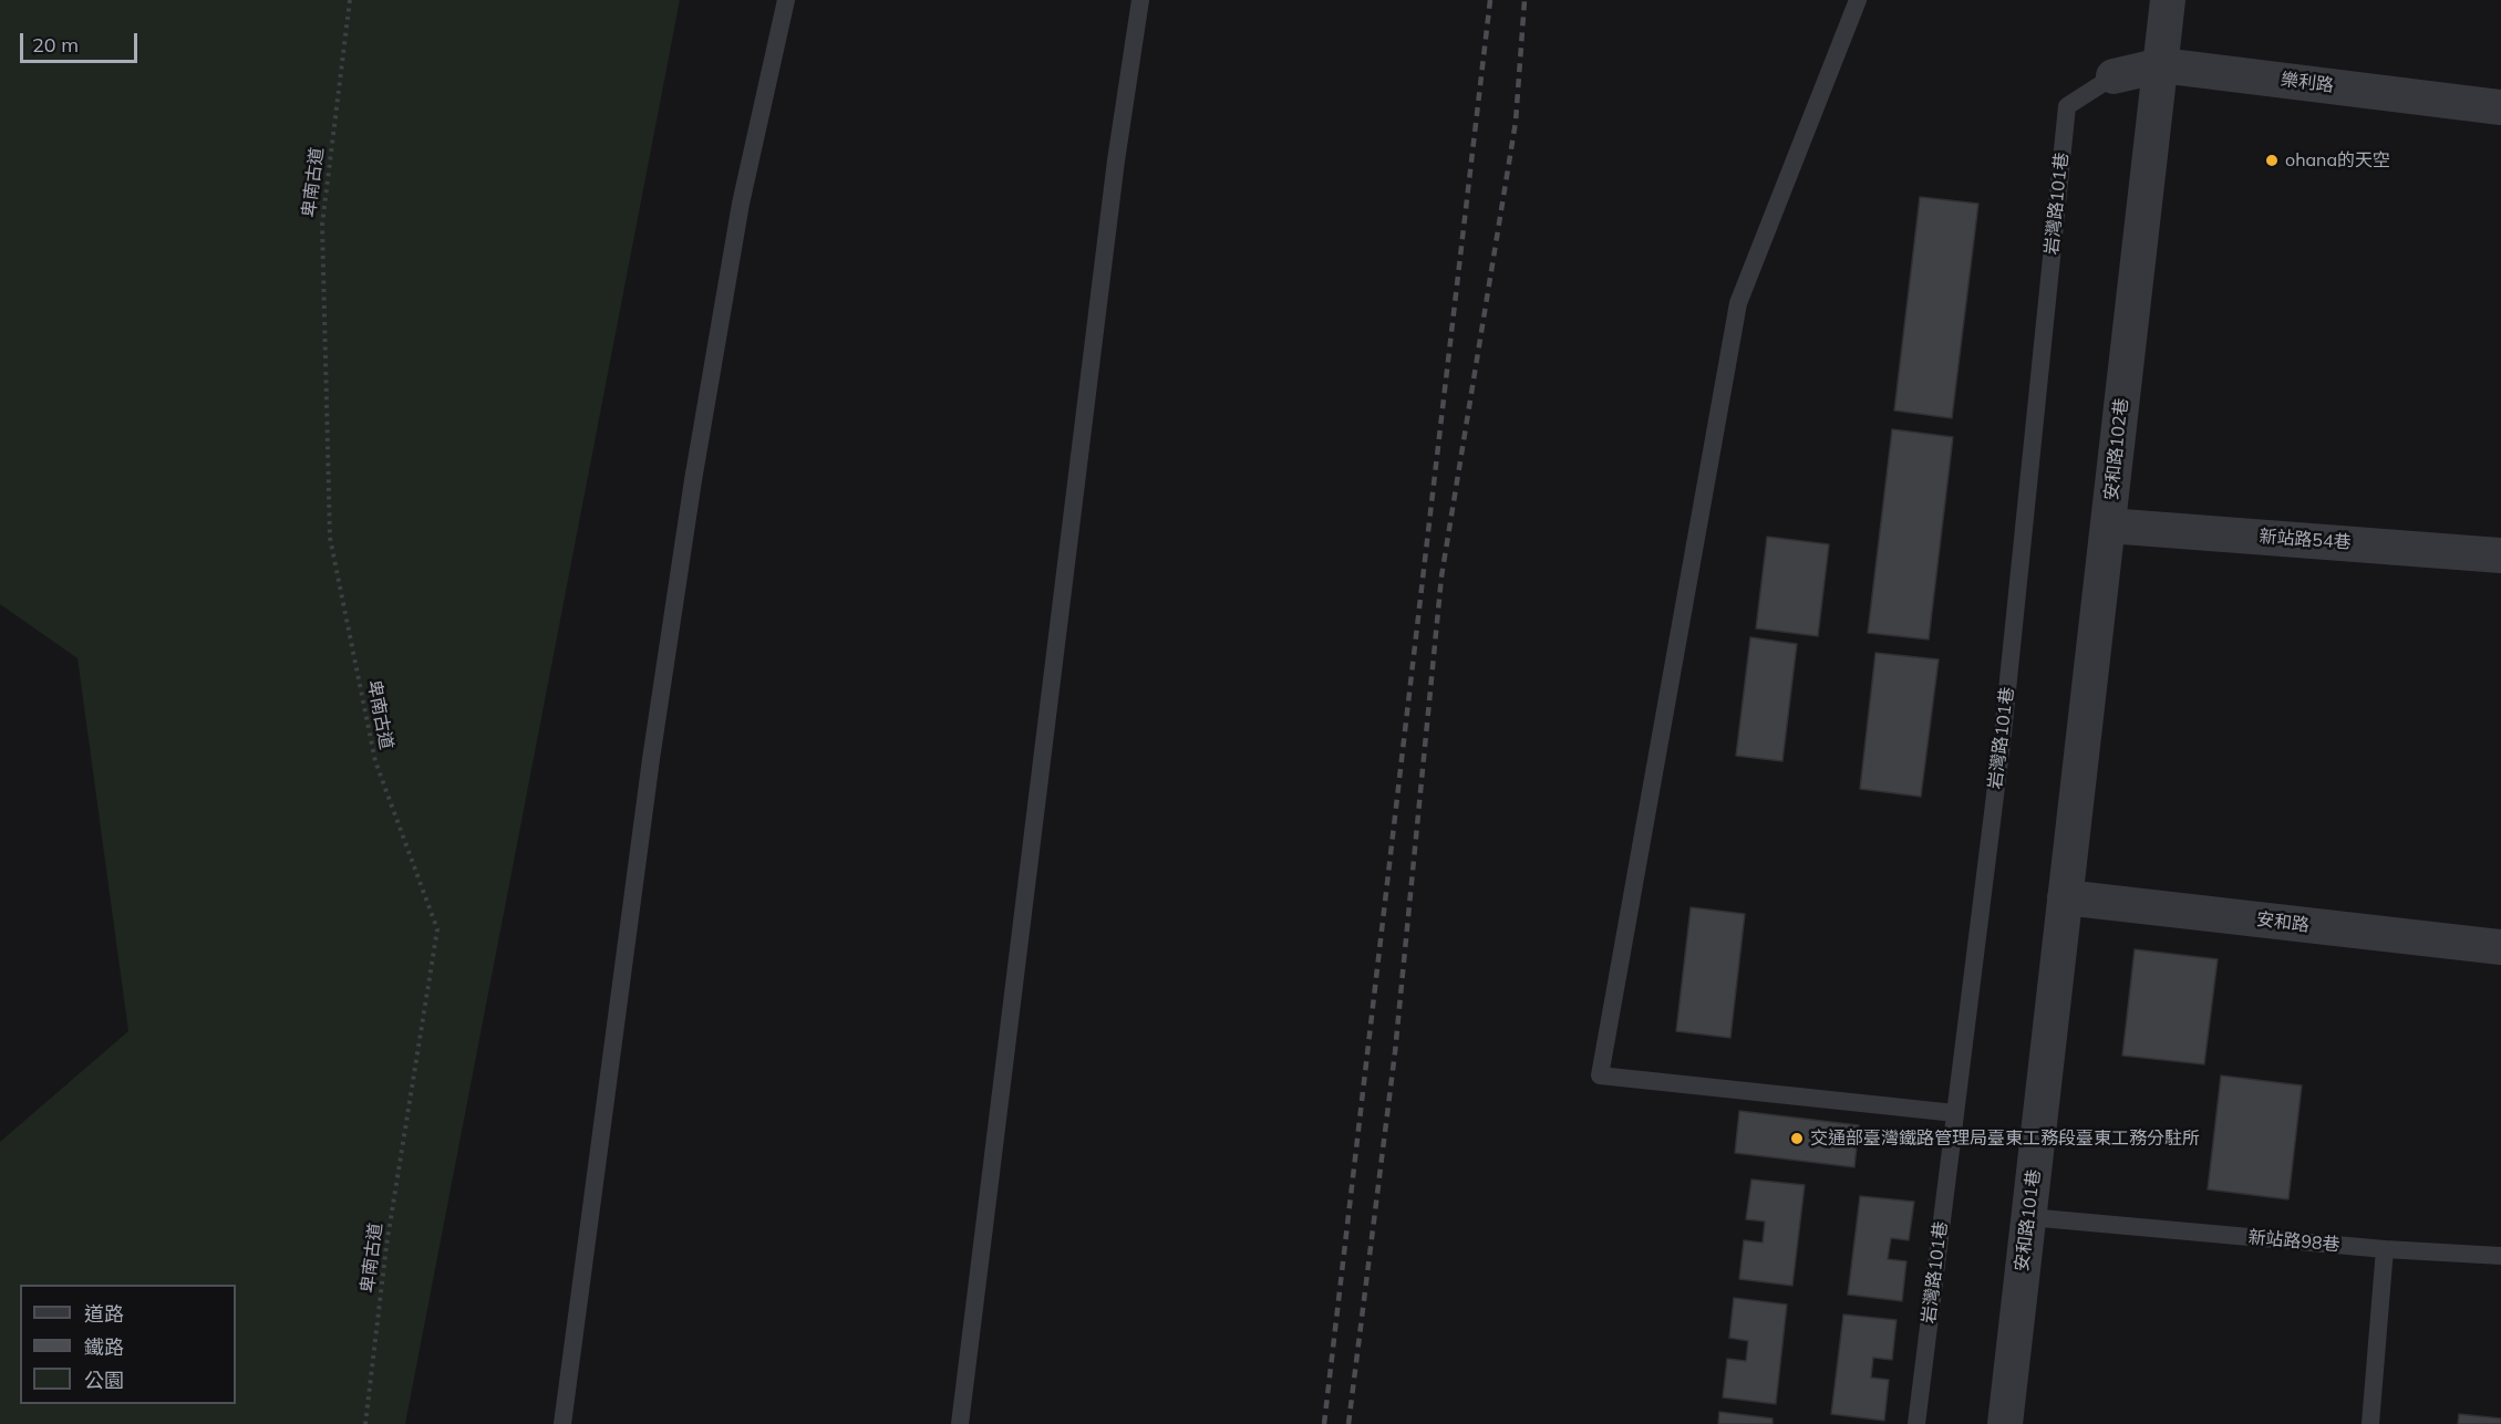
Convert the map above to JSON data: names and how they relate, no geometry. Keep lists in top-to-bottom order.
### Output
{
  "streets": {
    "street": [
      "樂利路",
      "安和路102巷",
      "新站路54巷",
      "安和路",
      "安和路101巷"
    ],
    "lane": ["岩灣路101巷", "新站路98巷"],
    "path": ["卑南古道"]
  },
  "crossings": [
    ["樂利路", "岩灣路101巷"],
    ["樂利路", "安和路102巷"],
    ["安和路102巷", "新站路54巷"],
    ["安和路102巷", "安和路"],
    ["安和路102巷", "安和路101巷"],
    ["安和路", "安和路101巷"],
    ["安和路101巷", "新站路98巷"]
  ],
  "places": ["ohana的天空", "交通部臺灣鐵路管理局臺東工務段臺東工務分駐所"],
  "legend": ["道路", "鐵路", "公園"],
  "scale_bar": "20 m"
}
